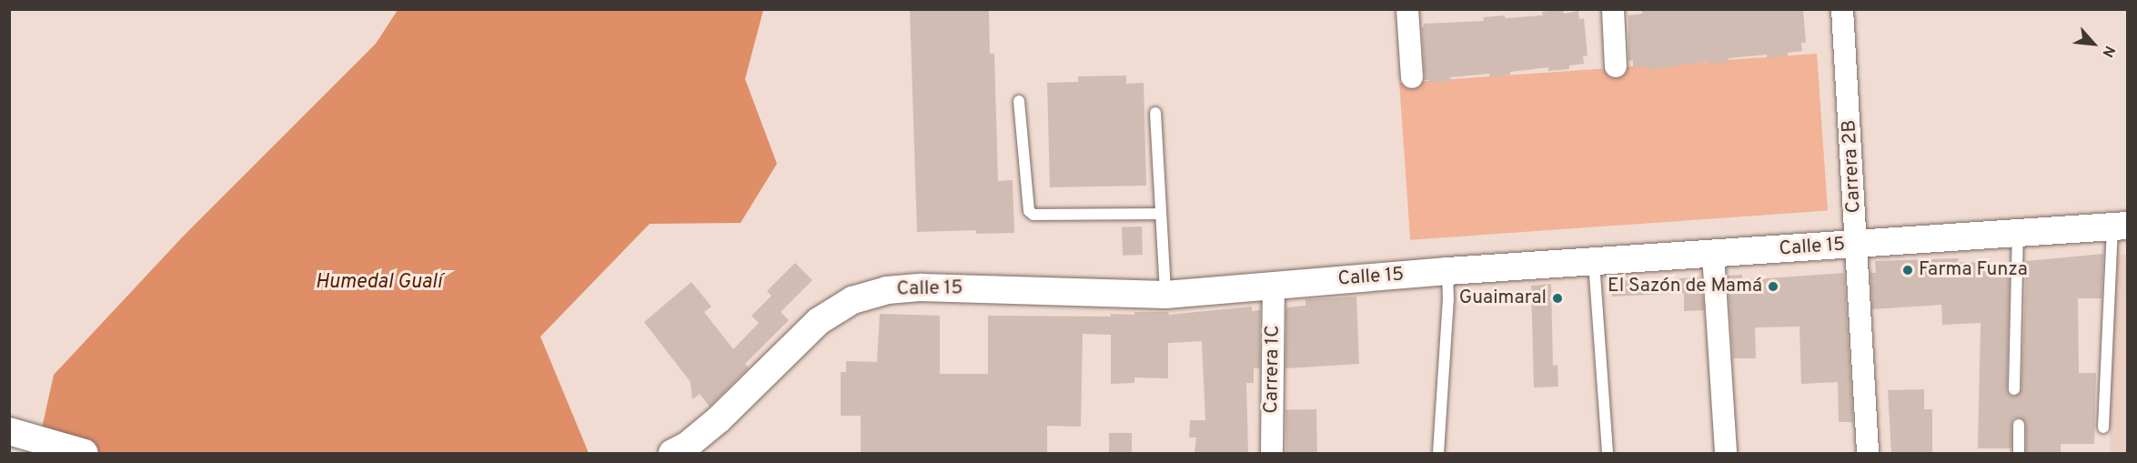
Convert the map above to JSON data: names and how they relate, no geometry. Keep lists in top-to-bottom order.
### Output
{
  "streets": {
    "street": ["Carrera 2B", "Calle 15", "Carrera 1C"]
  },
  "crossings": [
    ["Carrera 2B", "Calle 15"],
    ["Calle 15", "Carrera 1C"]
  ],
  "water": ["Humedal Gualí"],
  "places": ["Farma Funza", "El Sazón de Mamá", "Guaimaral"],
  "north": "bottom right"
}
